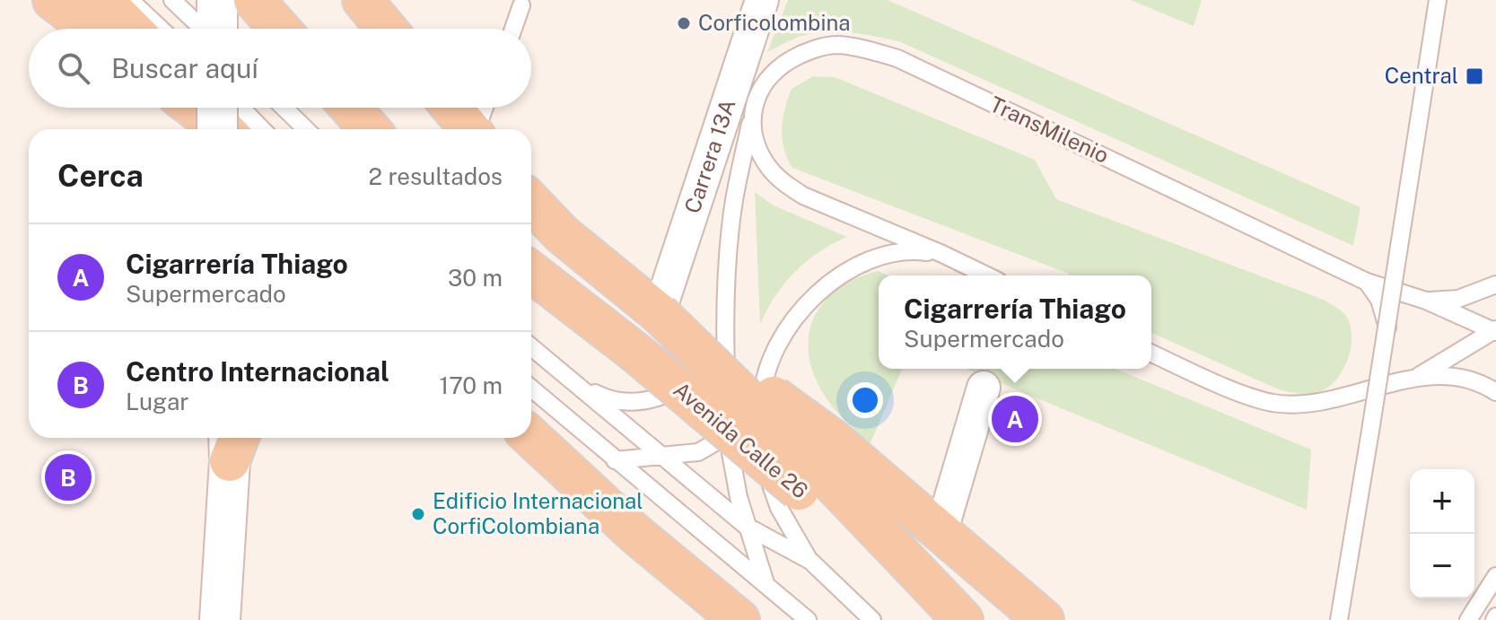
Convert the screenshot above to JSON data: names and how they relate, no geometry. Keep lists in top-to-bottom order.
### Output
{
  "streets": {
    "main road": ["Avenida Calle 26"],
    "street": ["Carrera 13A"],
    "lane": ["TransMilenio"]
  },
  "places": {
    "other": ["Corficolombina", "Edificio Internacional CorfiColombiana"],
    "transit": ["Central"]
  },
  "page": {
    "search": "Buscar aquí",
    "heading": ["Cerca", "2 resultados"],
    "list": [
      {
        "mark": "A",
        "name": "Cigarrería Thiago",
        "note": "Supermercado",
        "value": "30 m"
      },
      {
        "mark": "B",
        "name": "Centro Internacional",
        "note": "Lugar",
        "value": "170 m"
      }
    ],
    "popup": ["Cigarrería Thiago", "Supermercado"],
    "pins": ["A", "B"],
    "map_buttons": ["+", "−"]
  }
}
